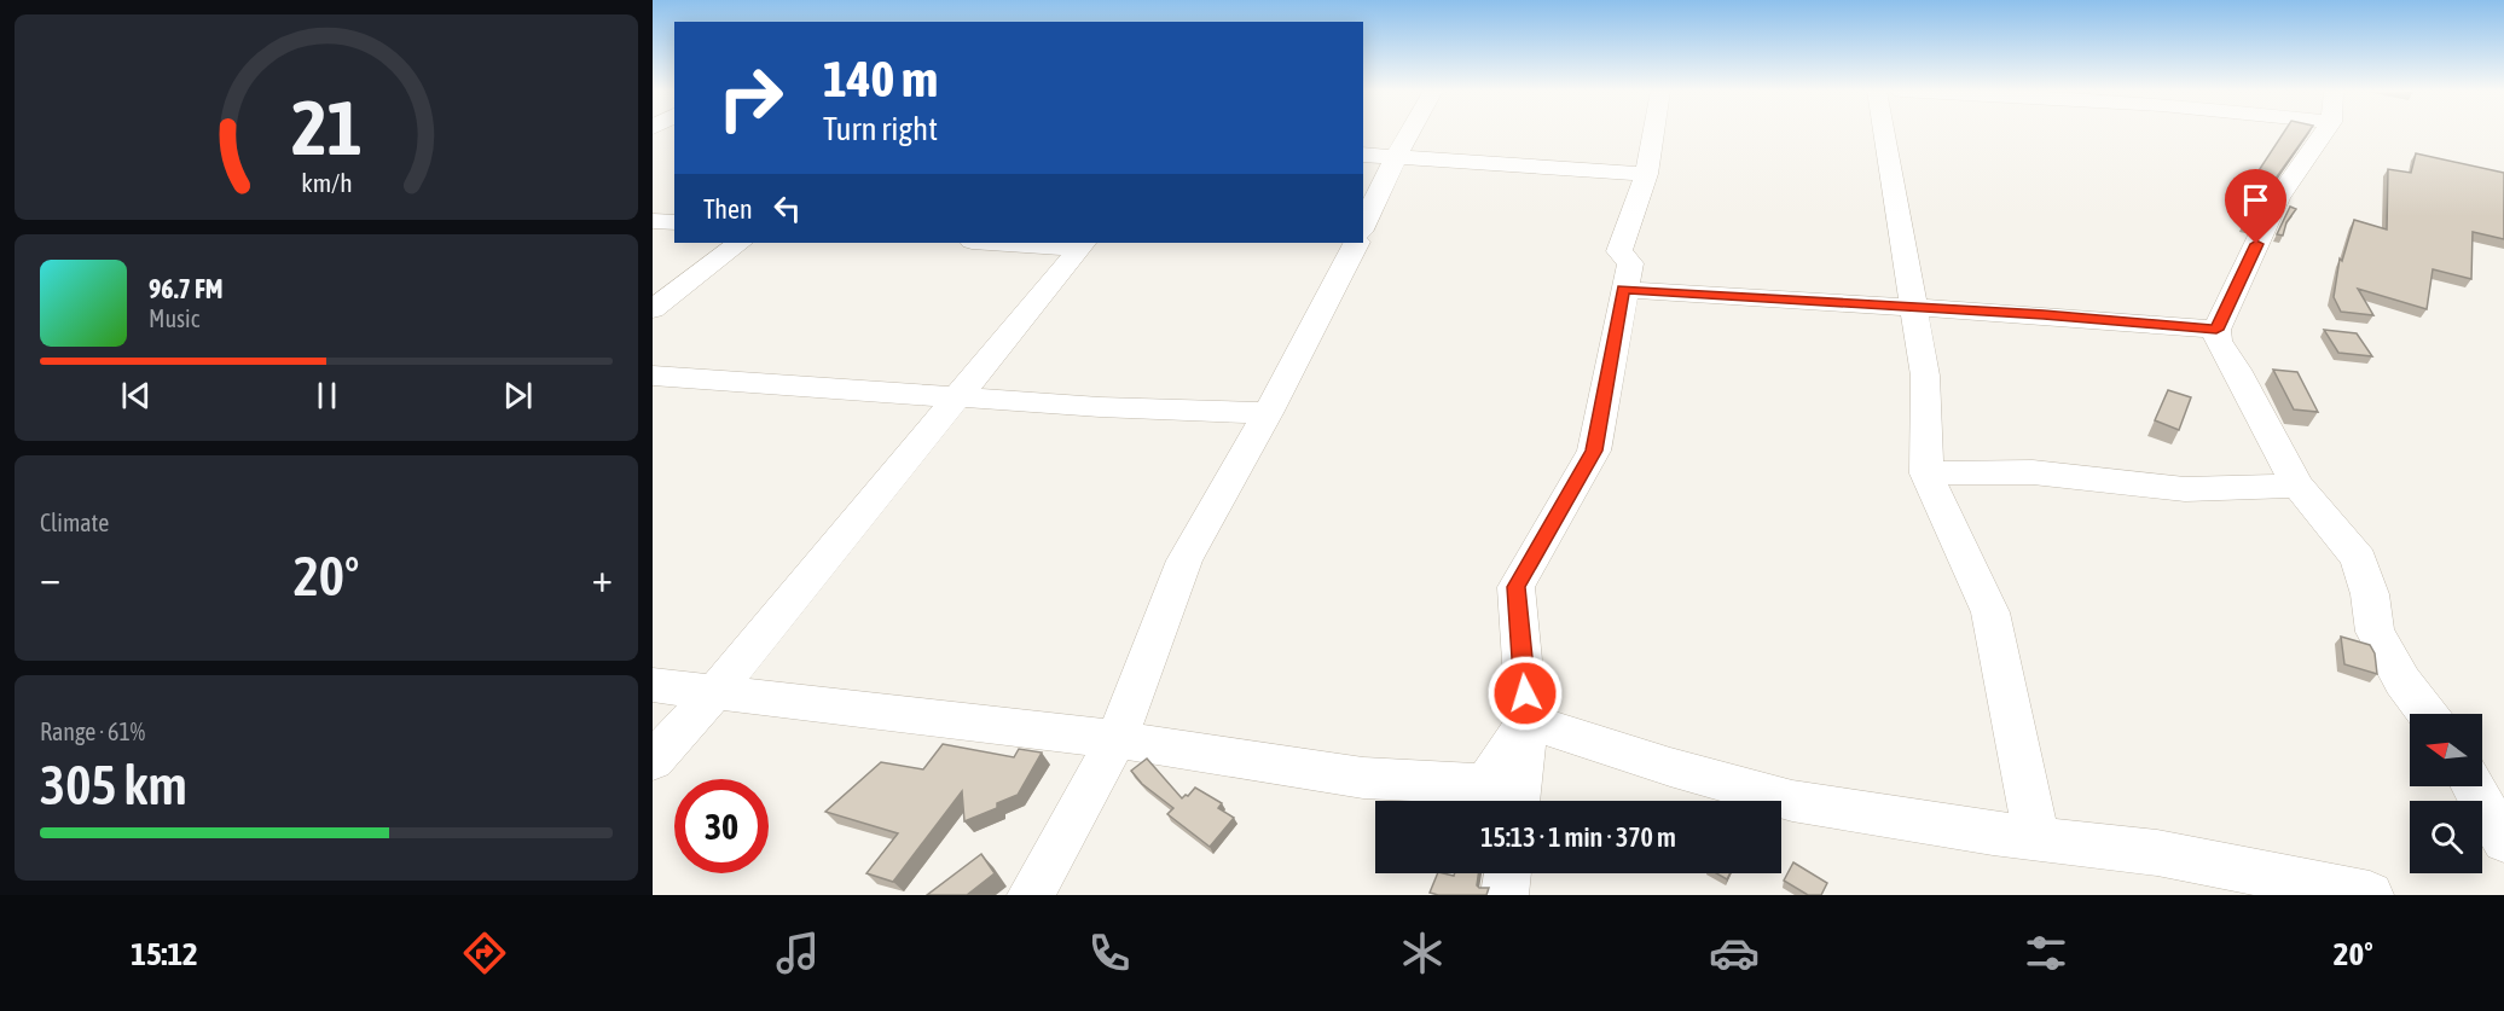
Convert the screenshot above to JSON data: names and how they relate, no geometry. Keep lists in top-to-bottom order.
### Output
{
  "north": "left",
  "page": {
    "turn": ["140 m", "Turn right"],
    "then": "Then",
    "song": ["96.7 FM", "Music"],
    "tile": [
      "Climate",
      ["Range · 61%", "305 km"]
    ],
    "heat": ["−", "20°", "+"],
    "limit": "30",
    "trip": "15:13 · 1 min · 370 m",
    "tabs": ["15:12", "20°"],
    "gauge": ["21", "km/h"]
  }
}
